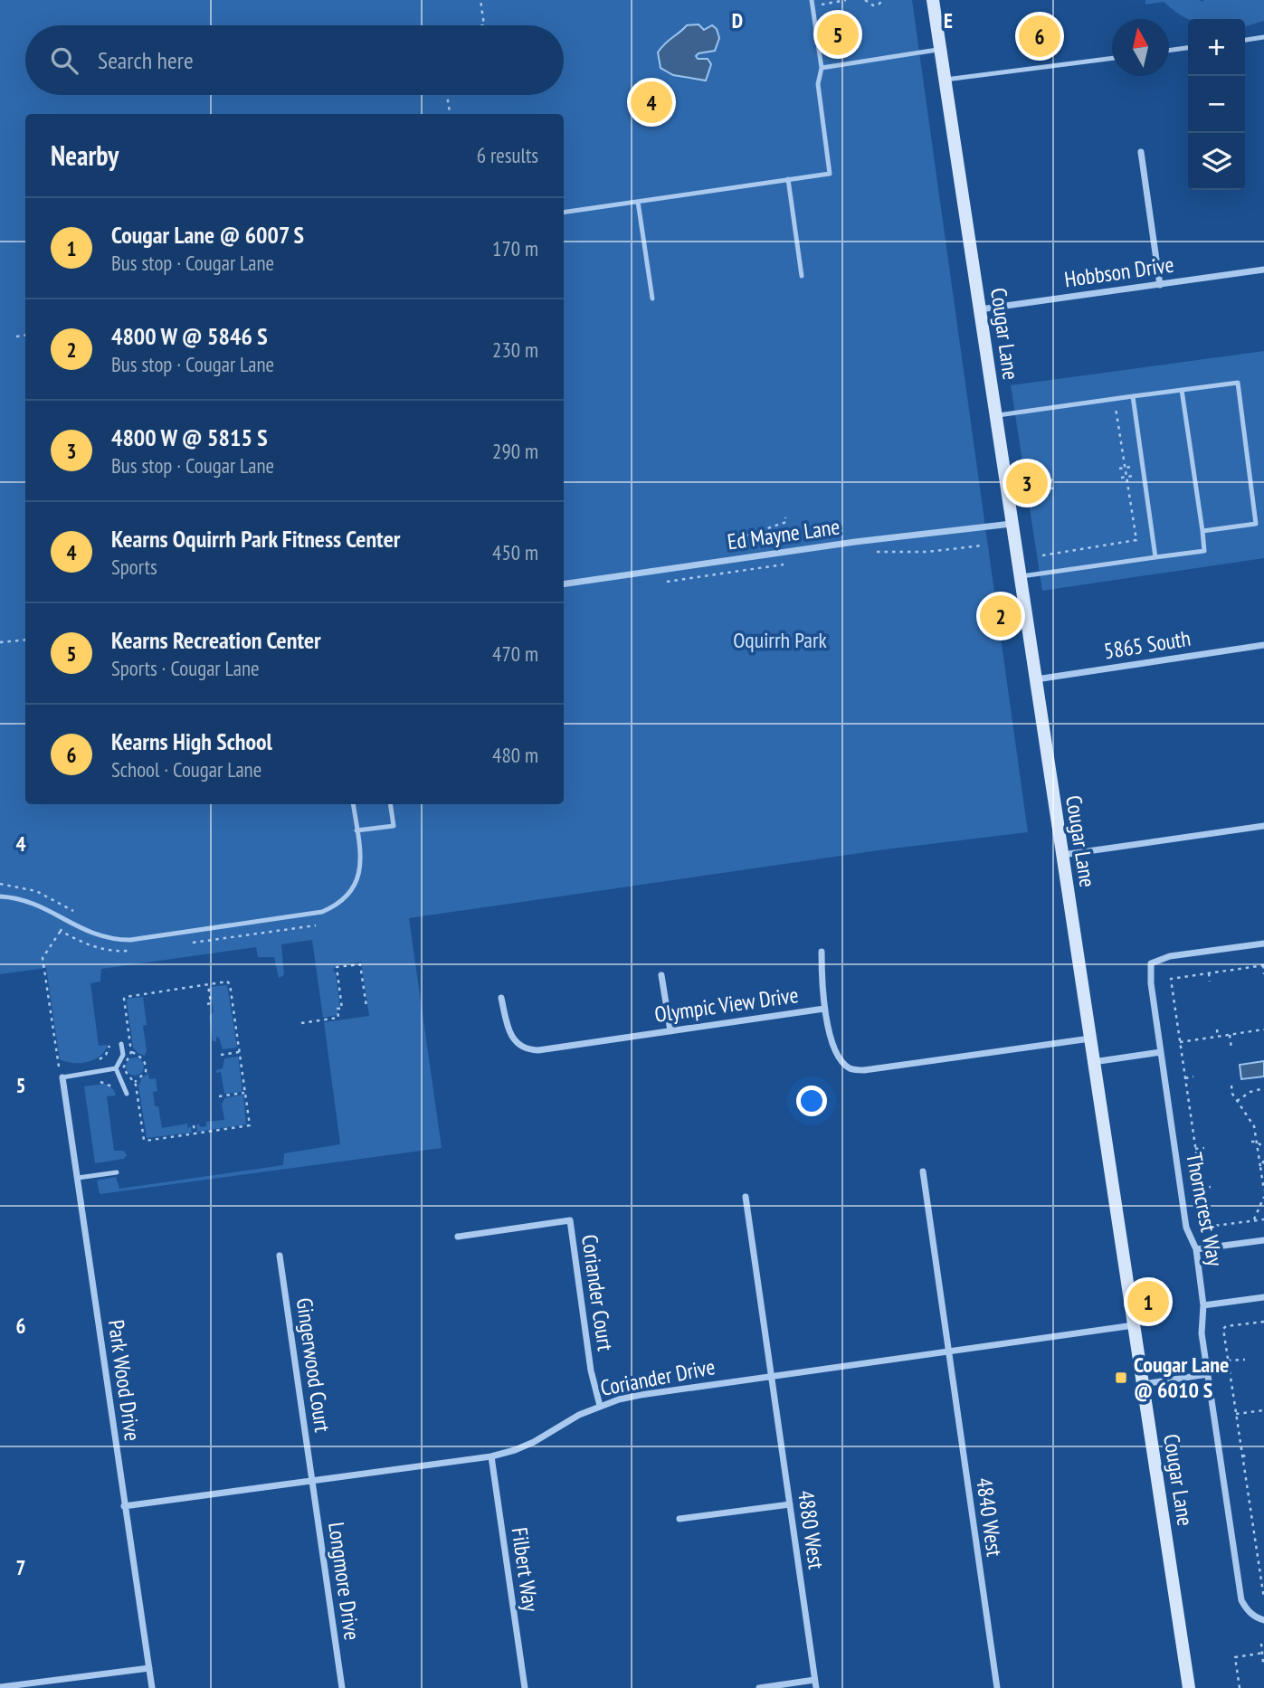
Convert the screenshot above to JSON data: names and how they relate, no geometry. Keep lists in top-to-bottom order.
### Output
{
  "streets": {
    "main road": ["Cougar Lane"],
    "street": [
      "Hobbson Drive",
      "Ed Mayne Lane",
      "5865 South",
      "Olympic View Drive",
      "Thorncrest Way",
      "Coriander Court",
      "Gingerwood Court",
      "Coriander Drive",
      "Park Wood Drive",
      "4840 West",
      "4880 West",
      "Filbert Way",
      "Longmore Drive"
    ]
  },
  "crossings": [
    ["Hobbson Drive", "Cougar Lane"],
    ["Cougar Lane", "Ed Mayne Lane"],
    ["Cougar Lane", "5865 South"],
    ["Cougar Lane", "Olympic View Drive"],
    ["Cougar Lane", "Coriander Drive"],
    ["Coriander Court", "Coriander Drive"],
    ["Gingerwood Court", "Coriander Drive"],
    ["Gingerwood Court", "Longmore Drive"],
    ["Coriander Drive", "Park Wood Drive"],
    ["Coriander Drive", "4840 West"],
    ["Coriander Drive", "4880 West"],
    ["Coriander Drive", "Filbert Way"],
    ["Coriander Drive", "Longmore Drive"]
  ],
  "parks": ["Oquirrh Park"],
  "places": {
    "transit": ["Cougar Lane @ 6010 S"]
  },
  "north": "top",
  "page": {
    "pins": [
      "5",
      "6",
      "4",
      "3",
      "2",
      "1"
    ],
    "map_buttons": ["+", "−"],
    "search": "Search here",
    "heading": ["Nearby", "6 results"],
    "list": [
      {
        "mark": "1",
        "name": "Cougar Lane @ 6007 S",
        "note": "Bus stop · Cougar Lane",
        "value": "170 m"
      },
      {
        "mark": "2",
        "name": "4800 W @ 5846 S",
        "note": "Bus stop · Cougar Lane",
        "value": "230 m"
      },
      {
        "mark": "3",
        "name": "4800 W @ 5815 S",
        "note": "Bus stop · Cougar Lane",
        "value": "290 m"
      },
      {
        "mark": "4",
        "name": "Kearns Oquirrh Park Fitness Center",
        "note": "Sports",
        "value": "450 m"
      },
      {
        "mark": "5",
        "name": "Kearns Recreation Center",
        "note": "Sports · Cougar Lane",
        "value": "470 m"
      },
      {
        "mark": "6",
        "name": "Kearns High School",
        "note": "School · Cougar Lane",
        "value": "480 m"
      }
    ]
  },
  "grid": {
    "columns": ["D", "E"],
    "rows": [
      "4",
      "5",
      "6",
      "7"
    ]
  }
}
